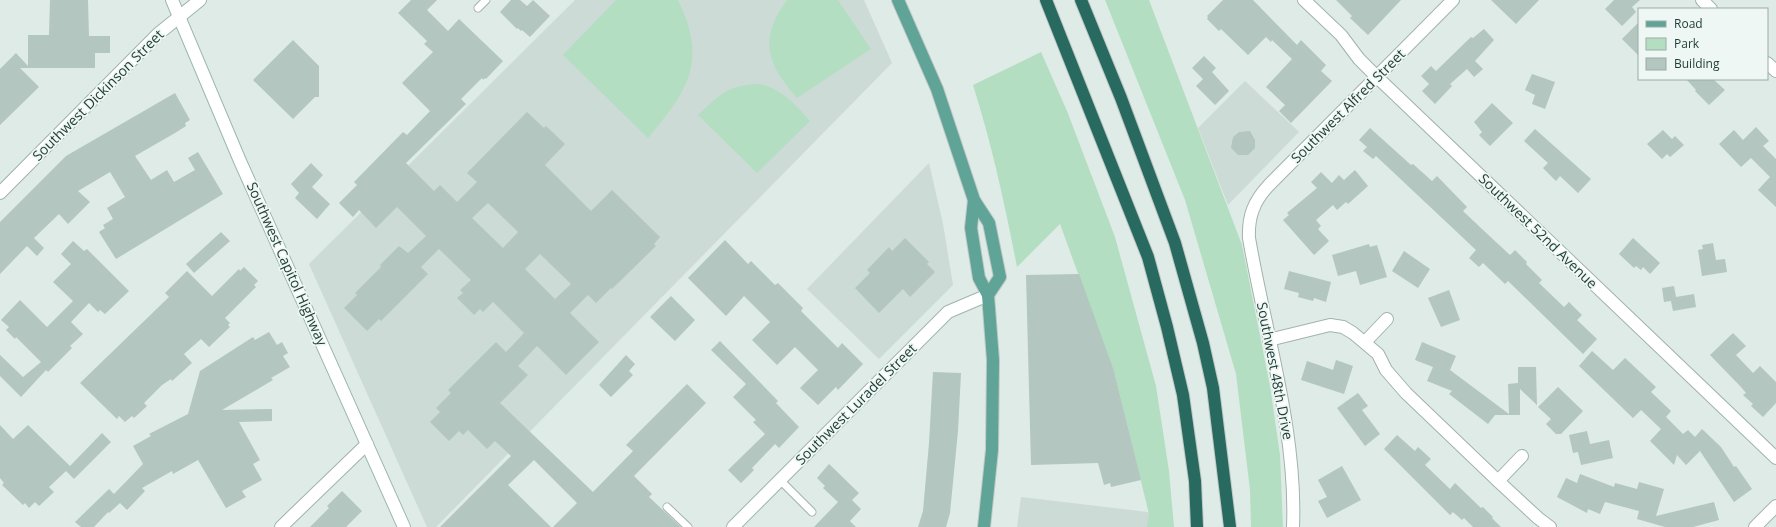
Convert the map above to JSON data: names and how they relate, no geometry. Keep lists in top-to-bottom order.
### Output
{
  "streets": {
    "street": [
      "Southwest Dickinson Street",
      "Southwest Alfred Street",
      "Southwest 52nd Avenue",
      "Southwest Capitol Highway",
      "Southwest 48th Drive",
      "Southwest Luradel Street"
    ]
  },
  "crossings": [
    ["Southwest Dickinson Street", "Southwest Capitol Highway"],
    ["Southwest Alfred Street", "Southwest 52nd Avenue"],
    ["Southwest Alfred Street", "Southwest 48th Drive"]
  ],
  "legend": ["Road", "Park", "Building"]
}
